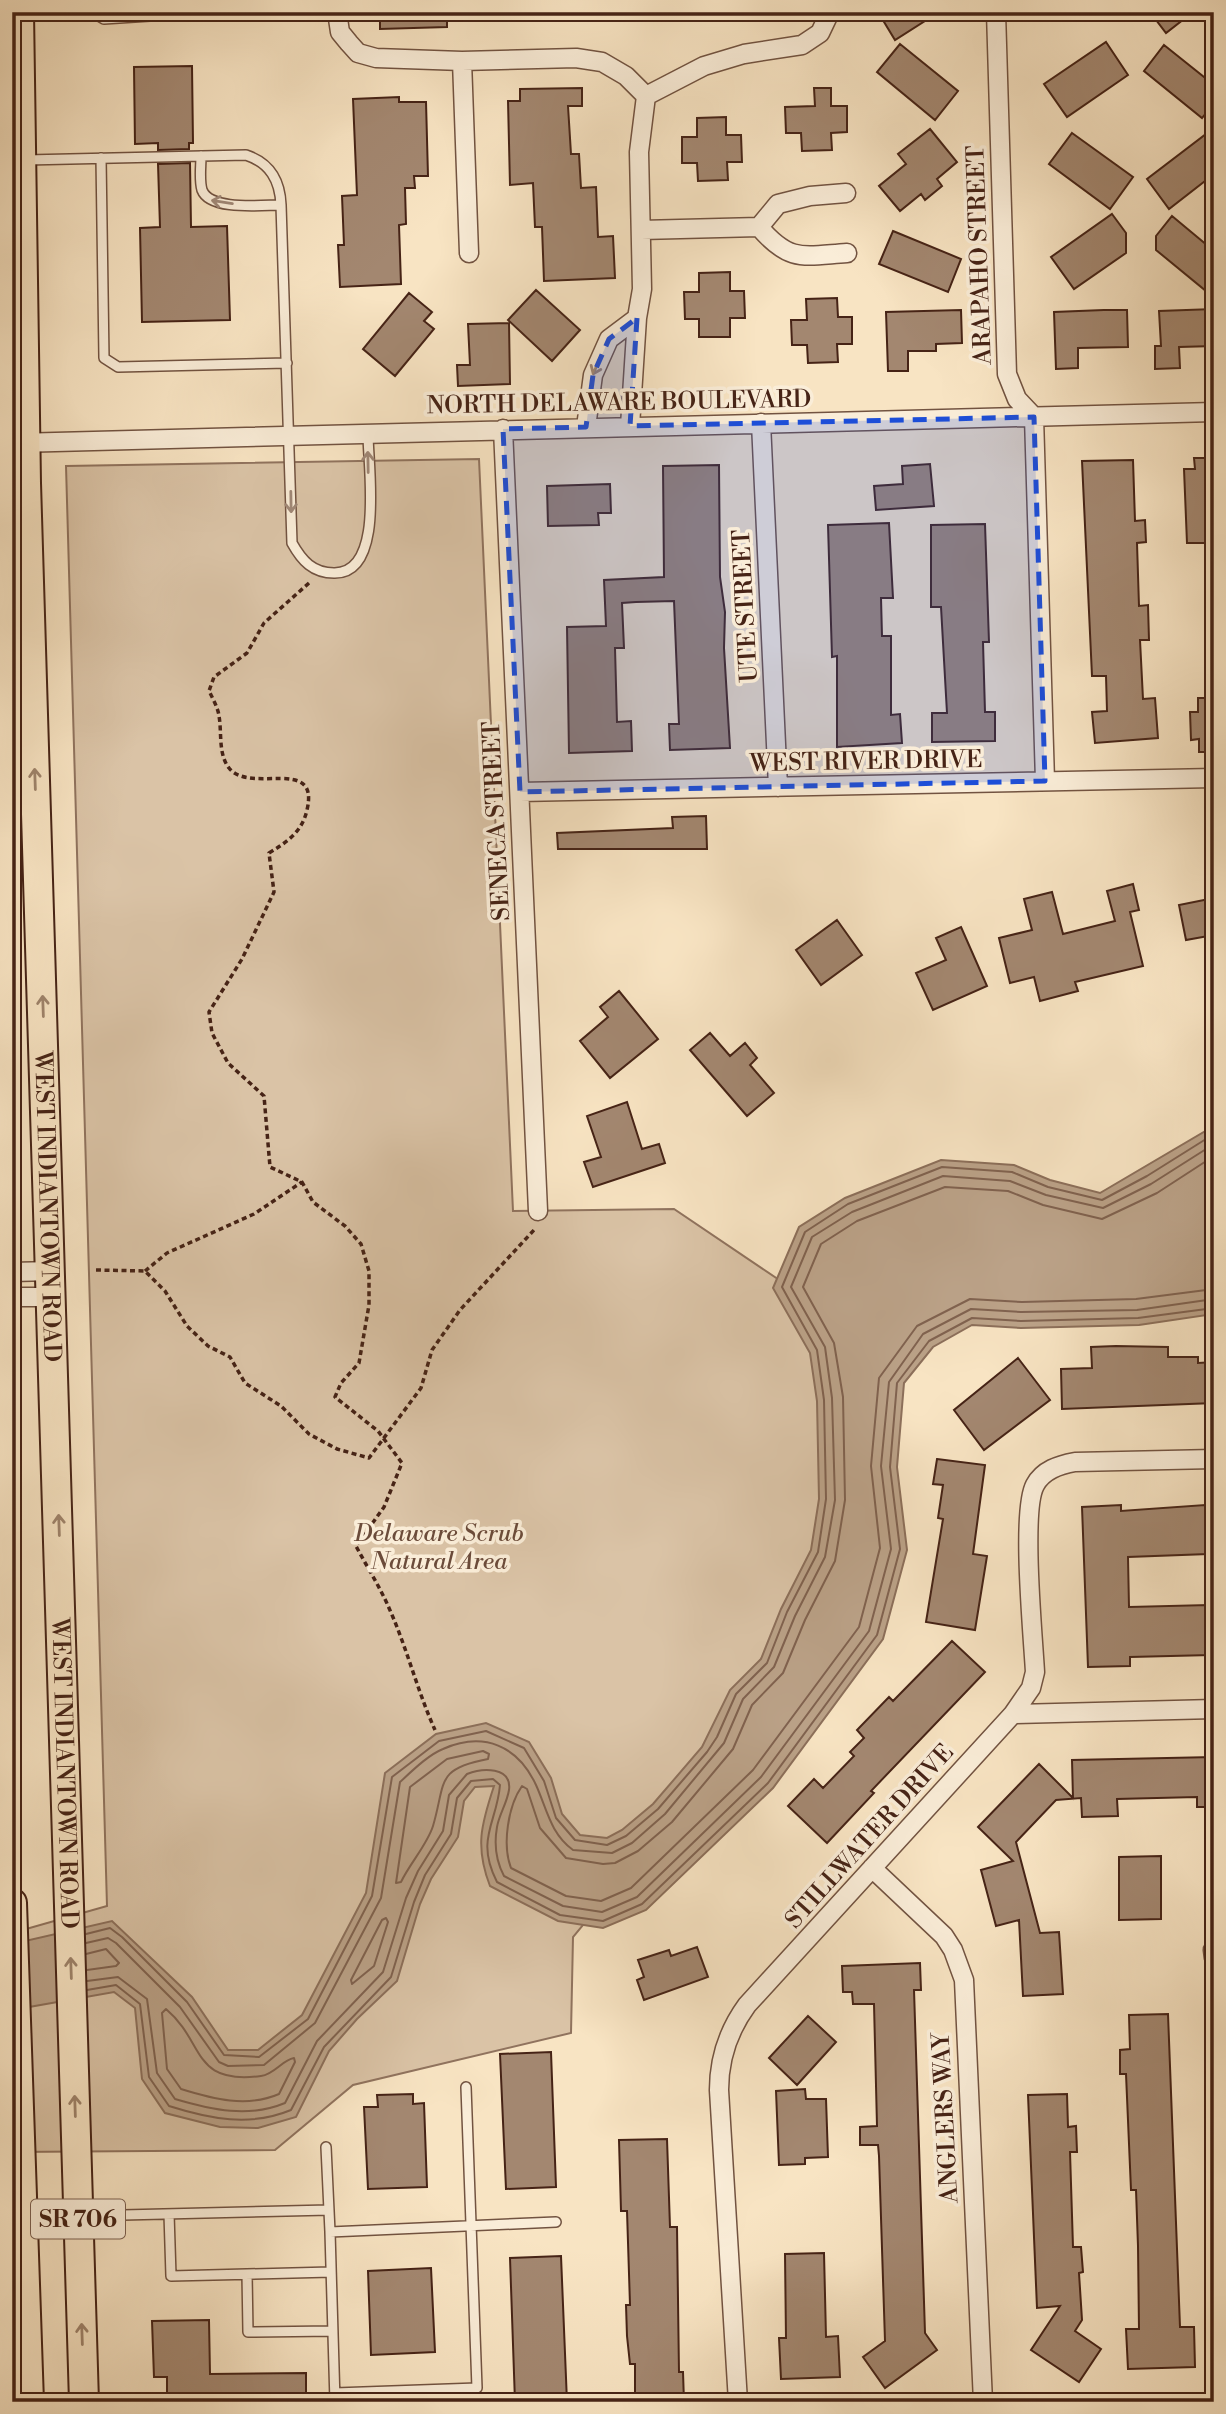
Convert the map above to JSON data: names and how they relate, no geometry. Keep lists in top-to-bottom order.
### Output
{
  "streets": {
    "main road": ["WEST INDIANTOWN ROAD", "SR 706"],
    "street": [
      "ARAPAHO STREET",
      "NORTH DELAWARE BOULEVARD",
      "UTE STREET",
      "WEST RIVER DRIVE",
      "SENECA STREET",
      "STILLWATER DRIVE",
      "ANGLERS WAY"
    ]
  },
  "crossings": [
    ["ARAPAHO STREET", "NORTH DELAWARE BOULEVARD"],
    ["NORTH DELAWARE BOULEVARD", "UTE STREET"],
    ["NORTH DELAWARE BOULEVARD", "SENECA STREET"],
    ["NORTH DELAWARE BOULEVARD", "WEST INDIANTOWN ROAD"],
    ["UTE STREET", "WEST RIVER DRIVE"],
    ["WEST RIVER DRIVE", "SENECA STREET"],
    ["STILLWATER DRIVE", "ANGLERS WAY"]
  ],
  "one_way": ["WEST INDIANTOWN ROAD"],
  "parks": ["Delaware Scrub Natural Area"]
}
